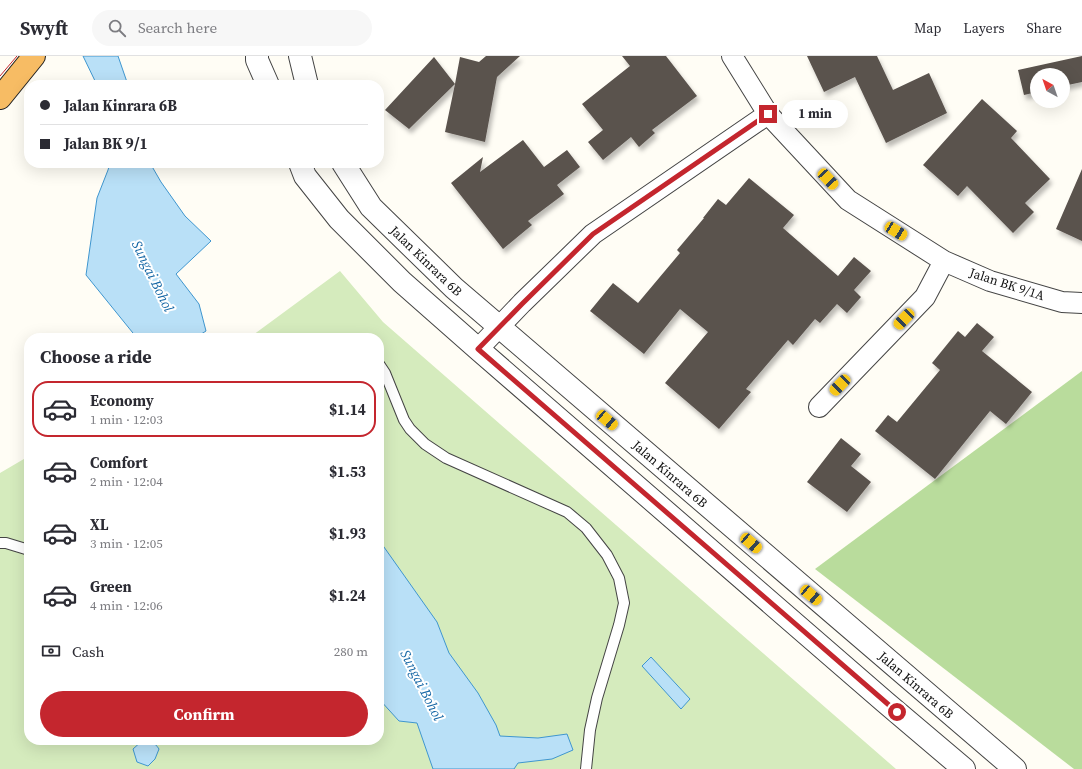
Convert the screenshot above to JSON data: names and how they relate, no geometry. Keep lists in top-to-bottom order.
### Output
{
  "streets": {
    "street": ["Jalan Kinrara 6B", "Jalan BK 9/1A"]
  },
  "water": ["Sungai Bohol"],
  "north": "top left",
  "page": {
    "header": "Swyft",
    "search": "Search here",
    "nav": ["Map", "Layers", "Share"],
    "banner": ["Jalan Kinrara 6B", "Jalan BK 9/1"],
    "bubble": "1 min",
    "heading": "Choose a ride",
    "list": [
      {
        "name": "Economy",
        "note": "1 min · 12:03",
        "value": "$1.14"
      },
      {
        "name": "Comfort",
        "note": "2 min · 12:04",
        "value": "$1.53"
      },
      {
        "name": "XL",
        "note": "3 min · 12:05",
        "value": "$1.93"
      },
      {
        "name": "Green",
        "note": "4 min · 12:06",
        "value": "$1.24"
      }
    ],
    "pay": ["Cash", "280 m"],
    "buttons": "Confirm"
  }
}
